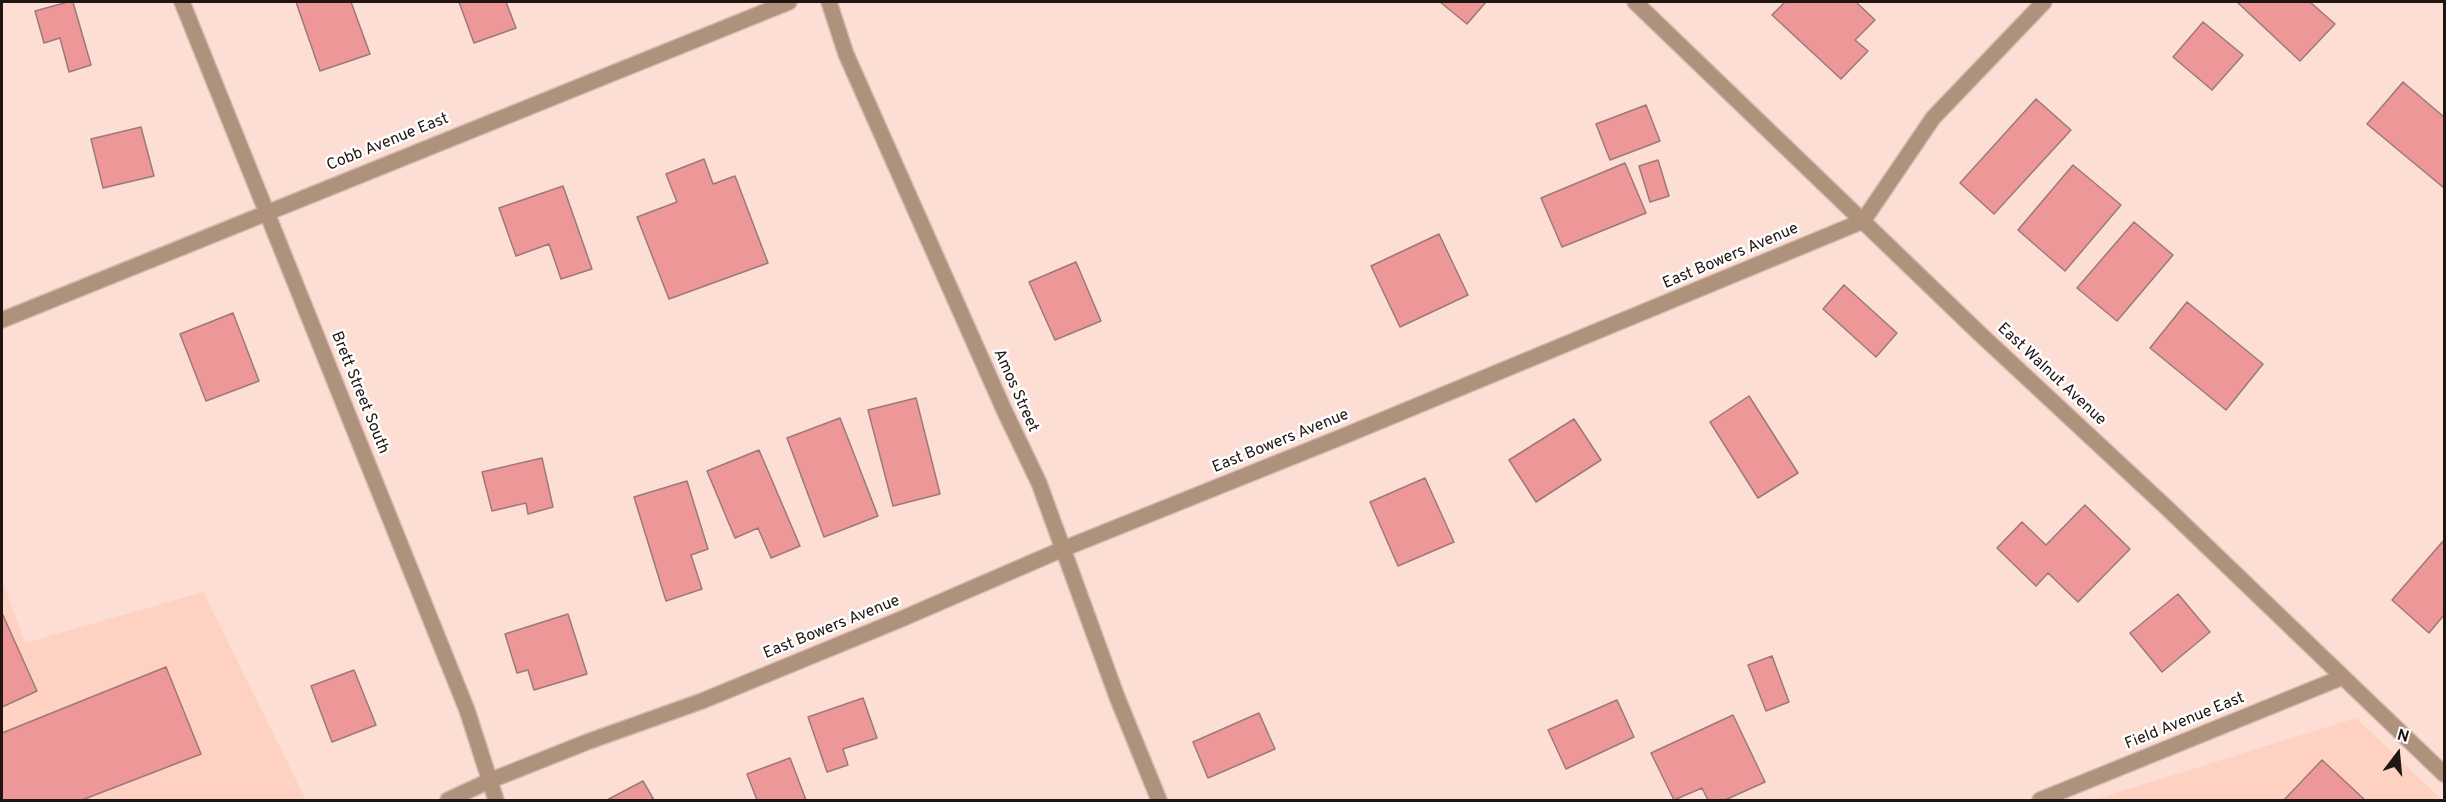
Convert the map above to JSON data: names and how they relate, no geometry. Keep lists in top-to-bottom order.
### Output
{
  "streets": {
    "street": [
      "Cobb Avenue East",
      "East Bowers Avenue",
      "East Walnut Avenue",
      "Amos Street",
      "Brett Street South",
      "Field Avenue East"
    ]
  },
  "crossings": [
    ["Cobb Avenue East", "Brett Street South"],
    ["East Bowers Avenue", "East Walnut Avenue"],
    ["East Bowers Avenue", "Amos Street"],
    ["East Bowers Avenue", "Brett Street South"],
    ["East Walnut Avenue", "Field Avenue East"]
  ],
  "north": "top"
}
